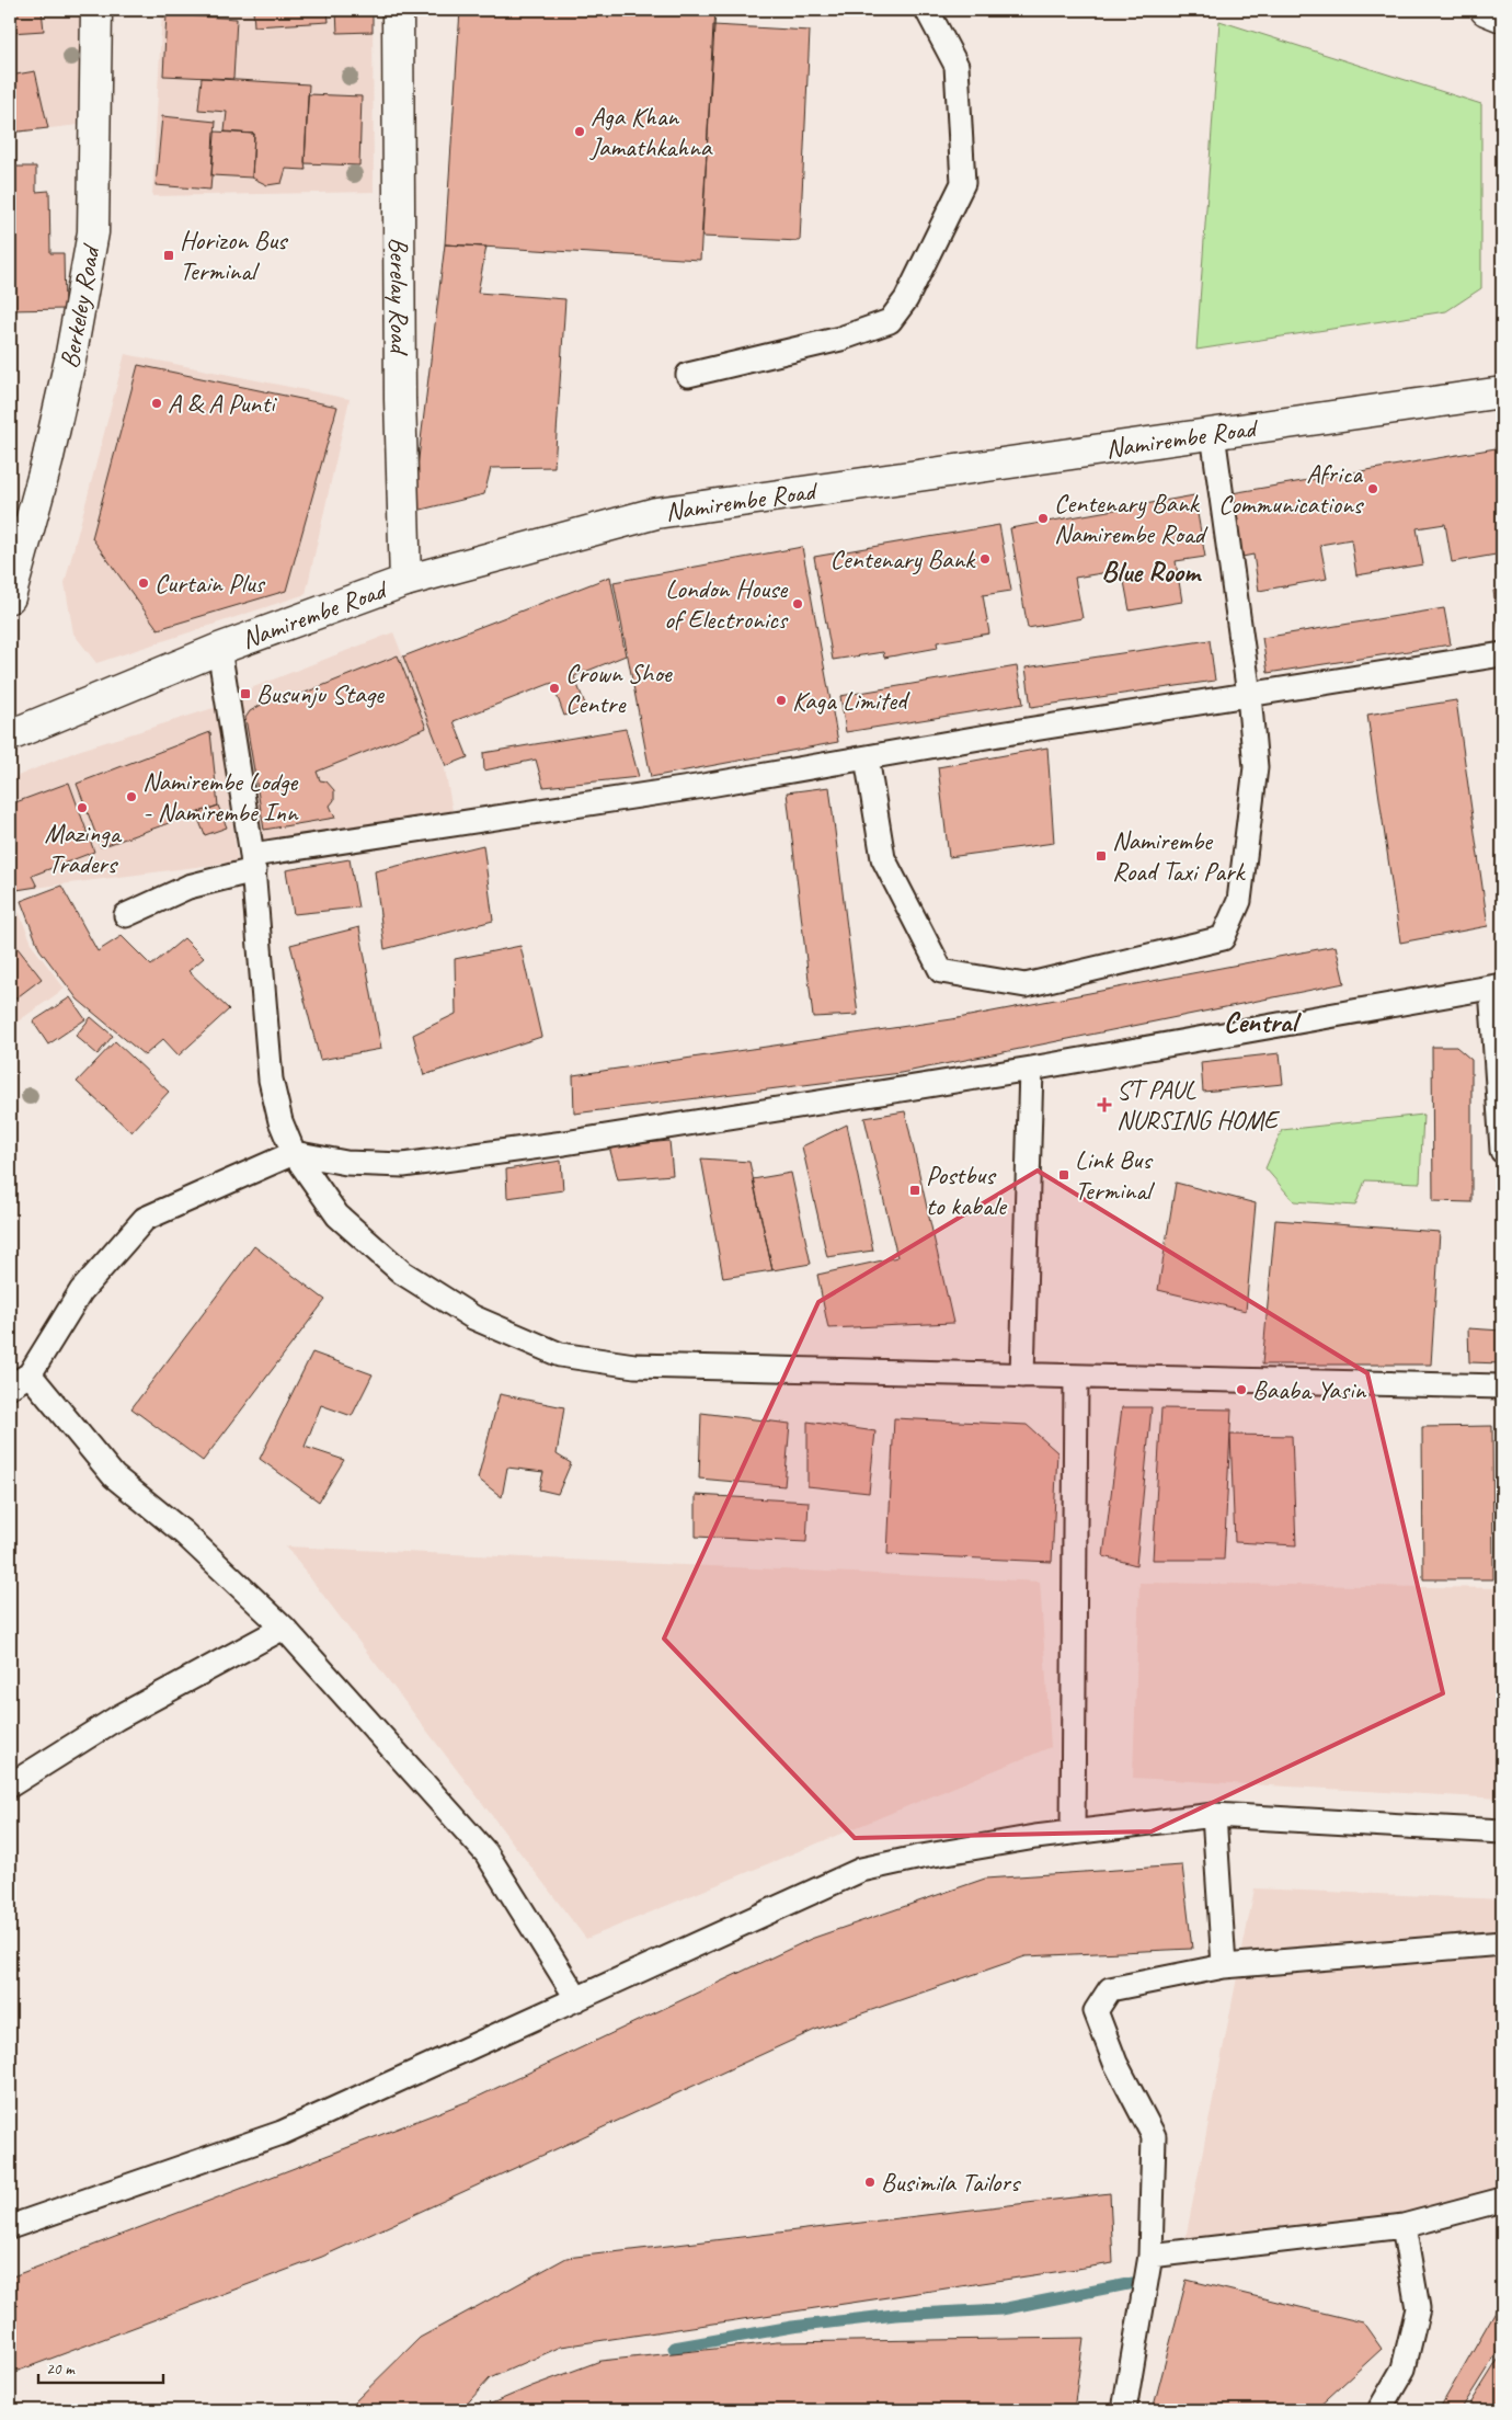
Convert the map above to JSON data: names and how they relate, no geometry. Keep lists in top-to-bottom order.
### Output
{
  "streets": {
    "main road": ["Berelay Road", "Berkeley Road", "Namirembe Road"]
  },
  "crossings": [
    ["Berelay Road", "Namirembe Road"]
  ],
  "districts": ["Blue Room", "Central"],
  "places": {
    "other": [
      "Aga Khan Jamathkahna",
      "A & A Punti",
      "Africa Communications",
      "Centenary Bank Namirembe Road",
      "Centenary Bank",
      "Curtain Plus",
      "London House of Electronics",
      "Crown Shoe Centre",
      "Kaga Limited",
      "Namirembe Lodge - Namirembe Inn",
      "Mazinga Traders",
      "Baaba Yasin",
      "Busimila Tailors"
    ],
    "transit": [
      "Horizon Bus Terminal",
      "Busunju Stage",
      "Namirembe Road Taxi Park",
      "Link Bus Terminal",
      "Postbus to kabale"
    ],
    "health": ["ST PAUL NURSING HOME"]
  },
  "scale_bar": "20 m"
}
